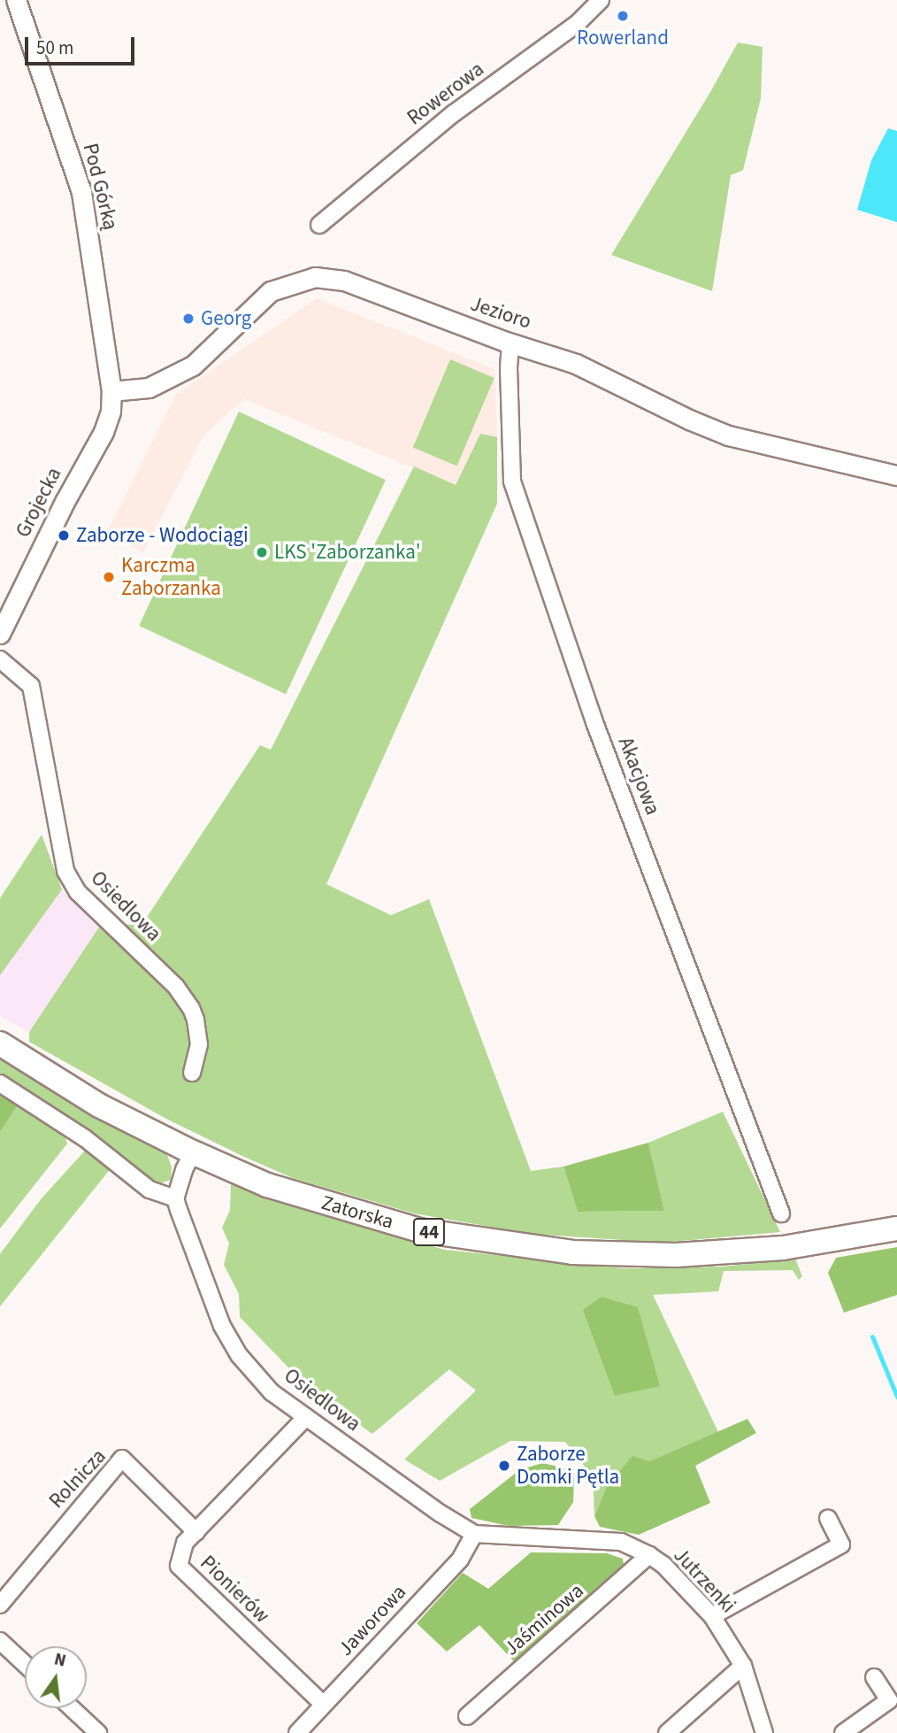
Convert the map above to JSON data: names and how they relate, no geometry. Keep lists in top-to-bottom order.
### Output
{
  "streets": {
    "main road": ["Zatorska", "44"],
    "street": [
      "Rowerowa",
      "Pod Górką",
      "Jezioro",
      "Grojecka",
      "Akacjowa",
      "Osiedlowa",
      "Rolnicza",
      "Jutrzenki",
      "Pionierów",
      "Jaśminowa",
      "Jaworowa"
    ]
  },
  "crossings": [
    ["Pod Górką", "Jezioro"],
    ["Pod Górką", "Grojecka"],
    ["Jezioro", "Grojecka"],
    ["Jezioro", "Akacjowa"],
    ["Osiedlowa", "Jutrzenki"],
    ["Osiedlowa", "Pionierów"],
    ["Osiedlowa", "Jaworowa"],
    ["Rolnicza", "Pionierów"],
    ["Jutrzenki", "Jaśminowa"],
    ["Jutrzenki", "Jaworowa"],
    ["Pionierów", "Jaworowa"]
  ],
  "places": [
    "Rowerland",
    "Georg",
    "Zaborze - Wodociągi",
    "LKS 'Zaborzanka'",
    "Karczma Zaborzanka",
    "Zaborze Domki Pętla"
  ],
  "scale_bar": "50 m",
  "north": "top"
}
